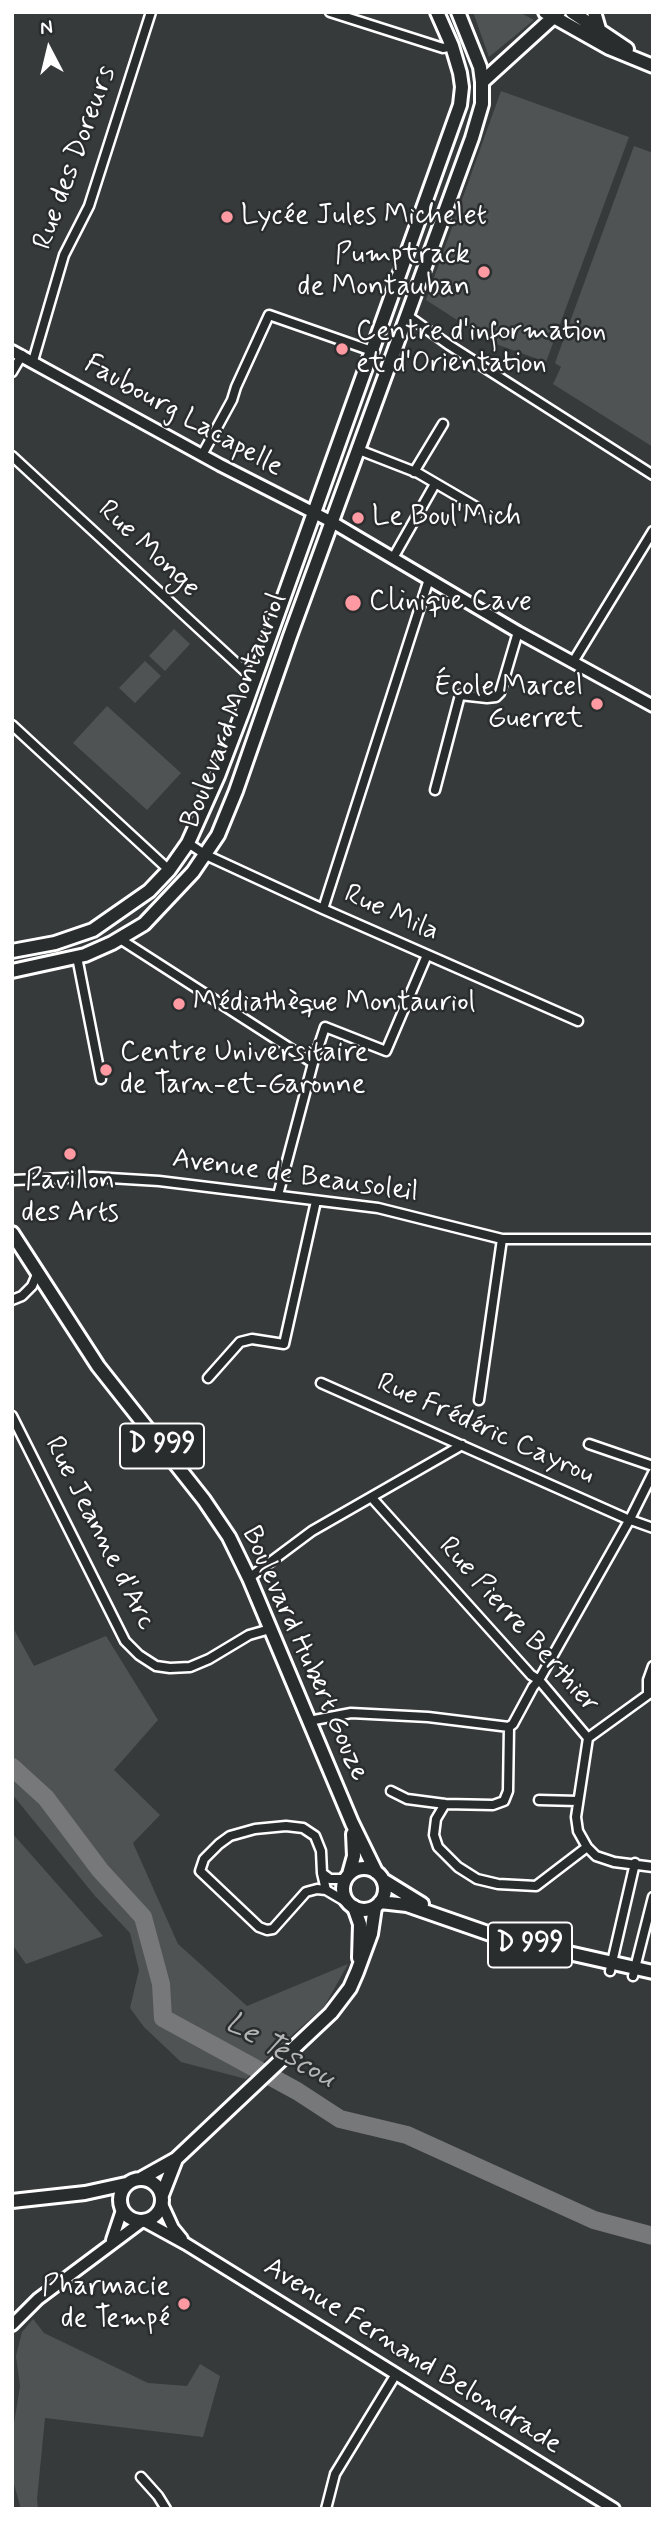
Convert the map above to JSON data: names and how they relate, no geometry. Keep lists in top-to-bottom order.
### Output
{
  "streets": {
    "main road": ["Boulevard Montauriol", "D 999", "Boulevard Hubert Gouze"],
    "street": [
      "Rue des Doreurs",
      "Faubourg Lacapelle",
      "Rue Monge",
      "Rue Mila",
      "Avenue de Beausoleil",
      "Rue Frédéric Cayrou",
      "Rue Jeanne d'Arc",
      "Rue Pierre Berthier",
      "Avenue Fernand Belondrade"
    ]
  },
  "crossings": [
    ["Rue des Doreurs", "Faubourg Lacapelle"],
    ["Faubourg Lacapelle", "Boulevard Montauriol"],
    ["Rue Monge", "Boulevard Montauriol"],
    ["Boulevard Montauriol", "Rue Mila"],
    ["D 999", "Boulevard Hubert Gouze"],
    ["Rue Jeanne d'Arc", "Boulevard Hubert Gouze"]
  ],
  "water": ["Le Tescou"],
  "places": [
    "Lycée Jules Michelet",
    "Pumptrack de Montauban",
    "Centre d'information et d'Orientation",
    "Le Boul'Mich",
    "Clinique Cave",
    "École Marcel Guerret",
    "Médiathèque Montauriol",
    "Centre Universitaire de Tarn-et-Garonne",
    "Pavillon des Arts",
    "Pharmacie de Tempé"
  ],
  "north": "top"
}
